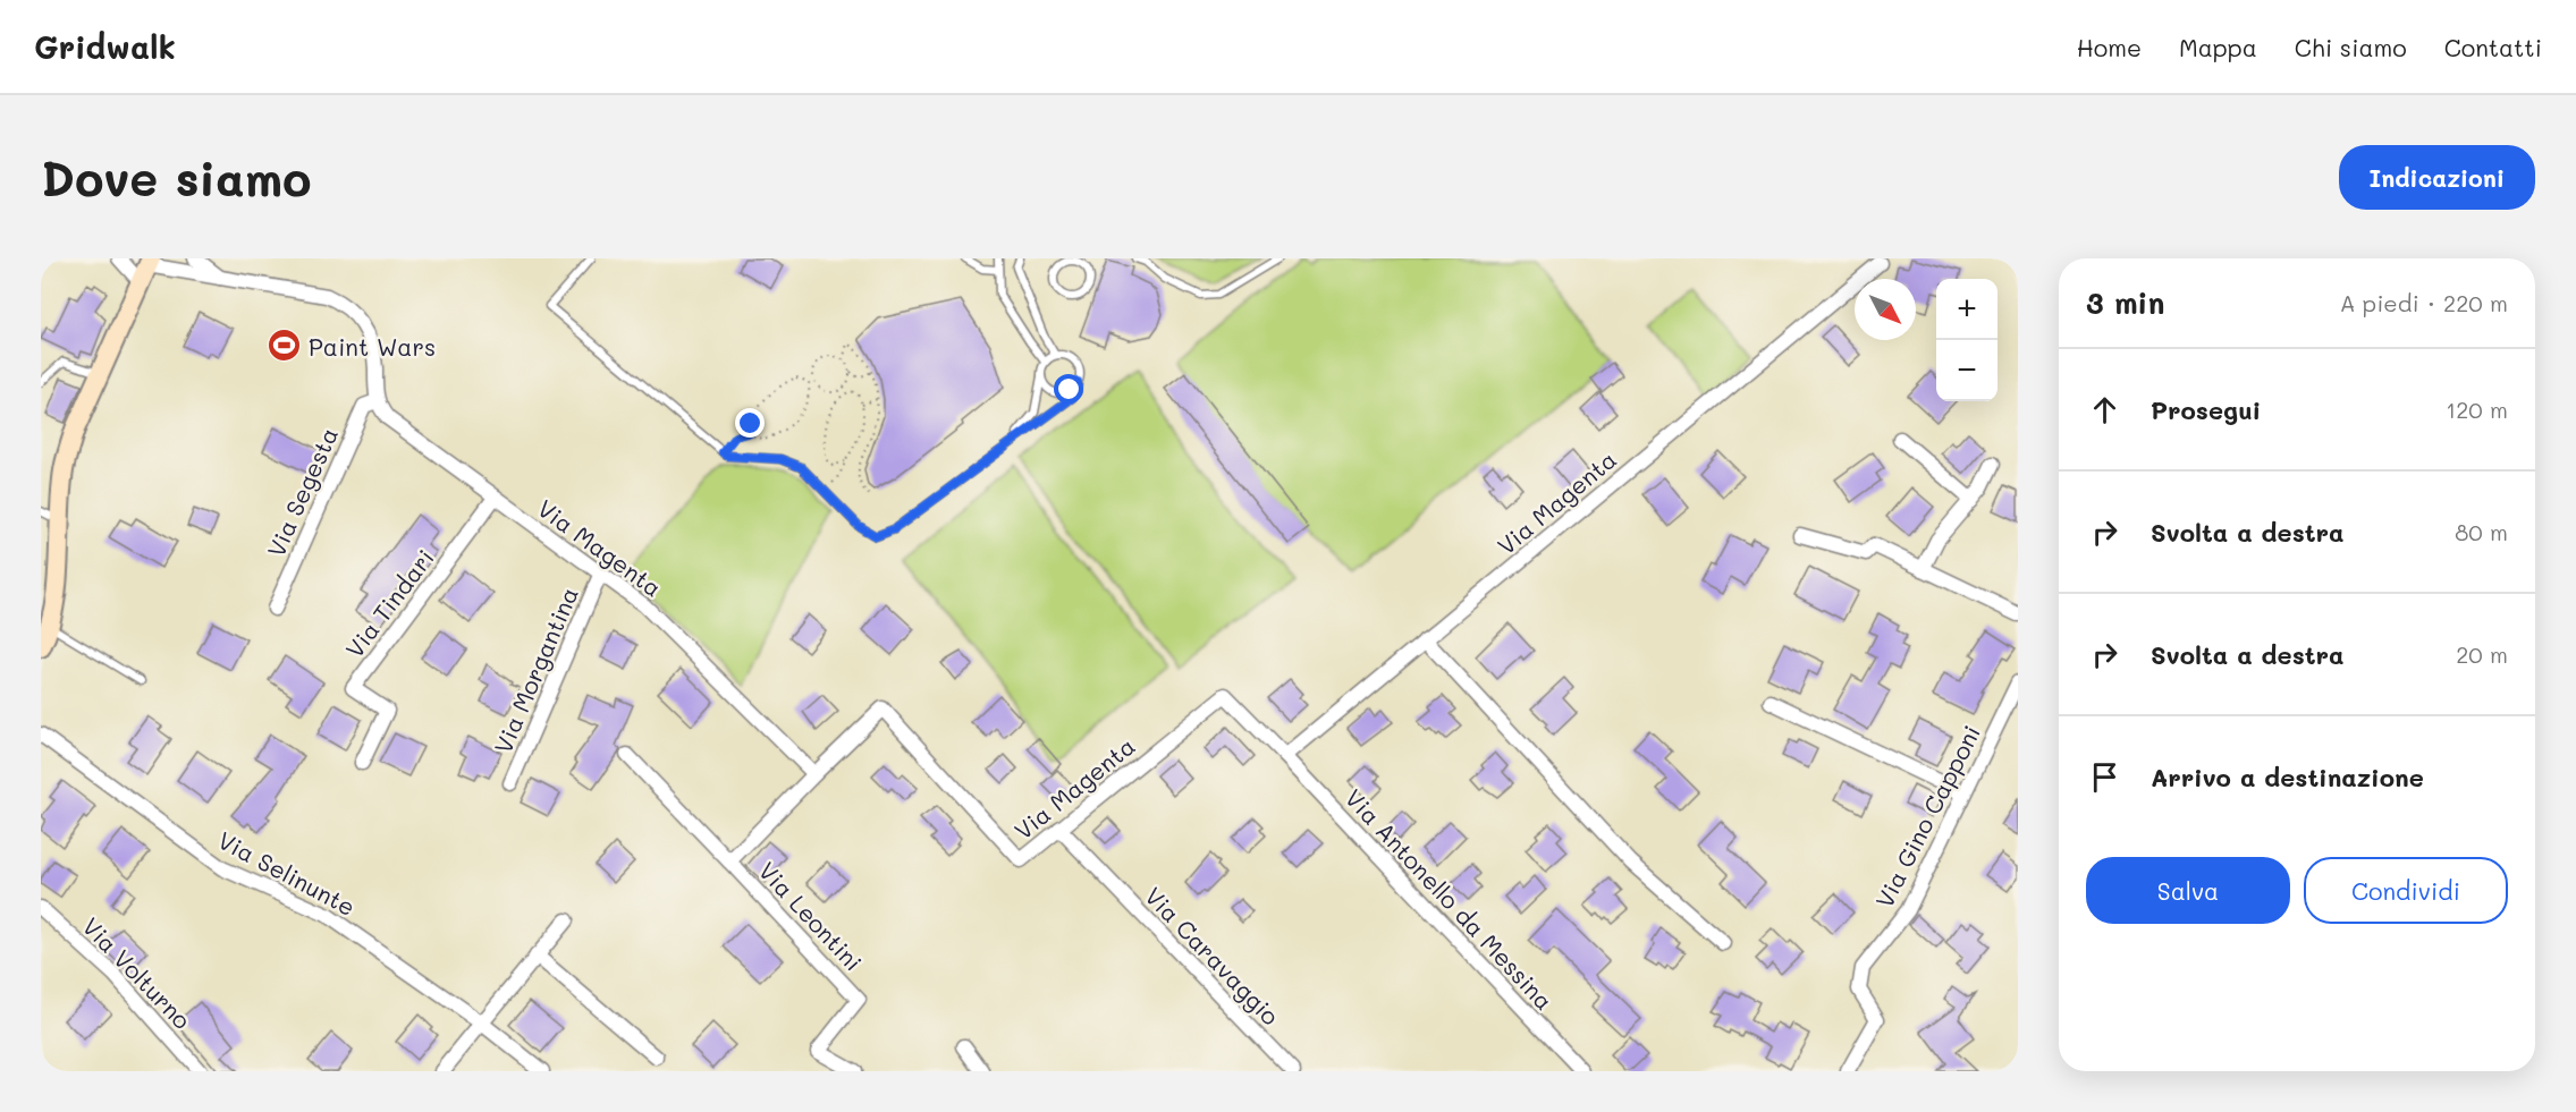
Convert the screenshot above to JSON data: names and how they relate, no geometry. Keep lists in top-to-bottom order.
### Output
{
  "streets": {
    "street": [
      "Via Segesta",
      "Via Magenta",
      "Via Tindari",
      "Via Morgantina",
      "Via Gino Capponi",
      "Via Selinunte",
      "Via Antonello da Messina",
      "Via Leontini",
      "Via Caravaggio",
      "Via Volturno"
    ]
  },
  "crossings": [
    ["Via Segesta", "Via Magenta"],
    ["Via Magenta", "Via Tindari"],
    ["Via Magenta", "Via Morgantina"],
    ["Via Magenta", "Via Antonello da Messina"],
    ["Via Magenta", "Via Leontini"],
    ["Via Magenta", "Via Caravaggio"]
  ],
  "places": {
    "sports": ["Paint Wars"]
  },
  "north": "bottom right",
  "page": {
    "header": "Gridwalk",
    "nav": [
      "Home",
      "Mappa",
      "Chi siamo",
      "Contatti"
    ],
    "buttons": [
      "Indicazioni",
      ["Salva", "Condividi"]
    ],
    "title": "Dove siamo",
    "heading": ["3 min", "A piedi · 220 m"],
    "map_buttons": ["+", "−"],
    "list": [
      ["Prosegui", "120 m"],
      ["Svolta a destra", "80 m"],
      ["Svolta a destra", "20 m"],
      "Arrivo a destinazione"
    ]
  }
}
